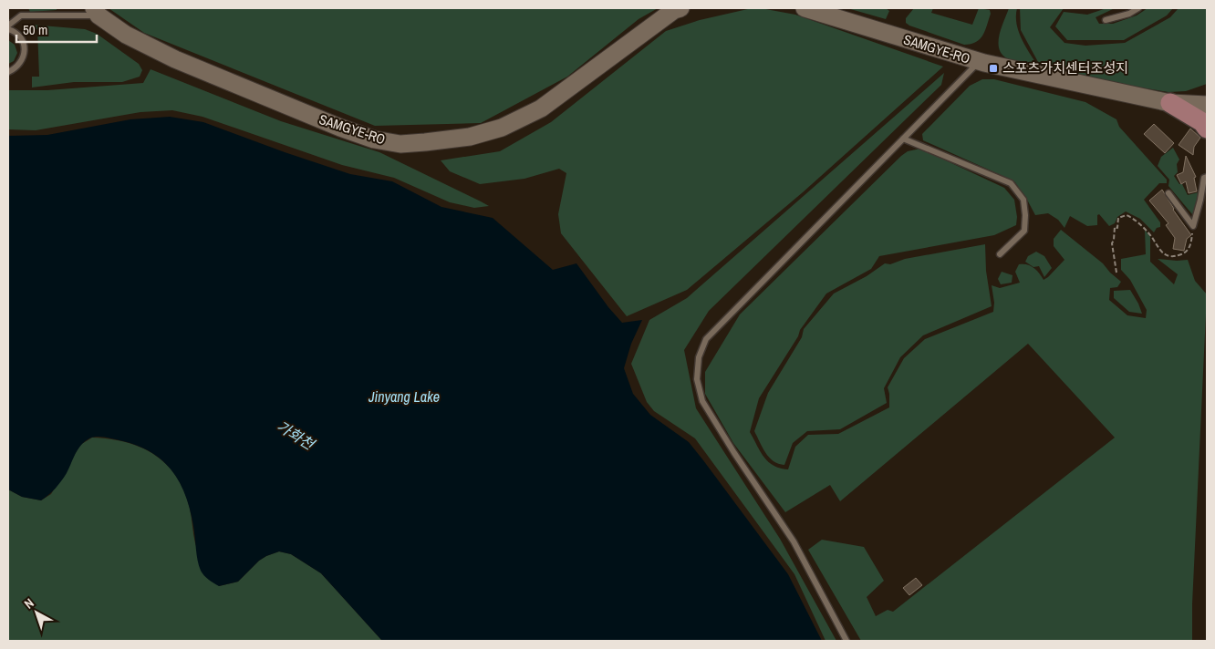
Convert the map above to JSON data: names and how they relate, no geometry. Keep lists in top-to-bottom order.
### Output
{
  "streets": {
    "street": ["SAMGYE-RO"]
  },
  "water": ["Jinyang Lake", "가화천"],
  "places": {
    "transit": ["스포츠가치센터조성지"]
  },
  "scale_bar": "50 m",
  "north": "top left"
}
